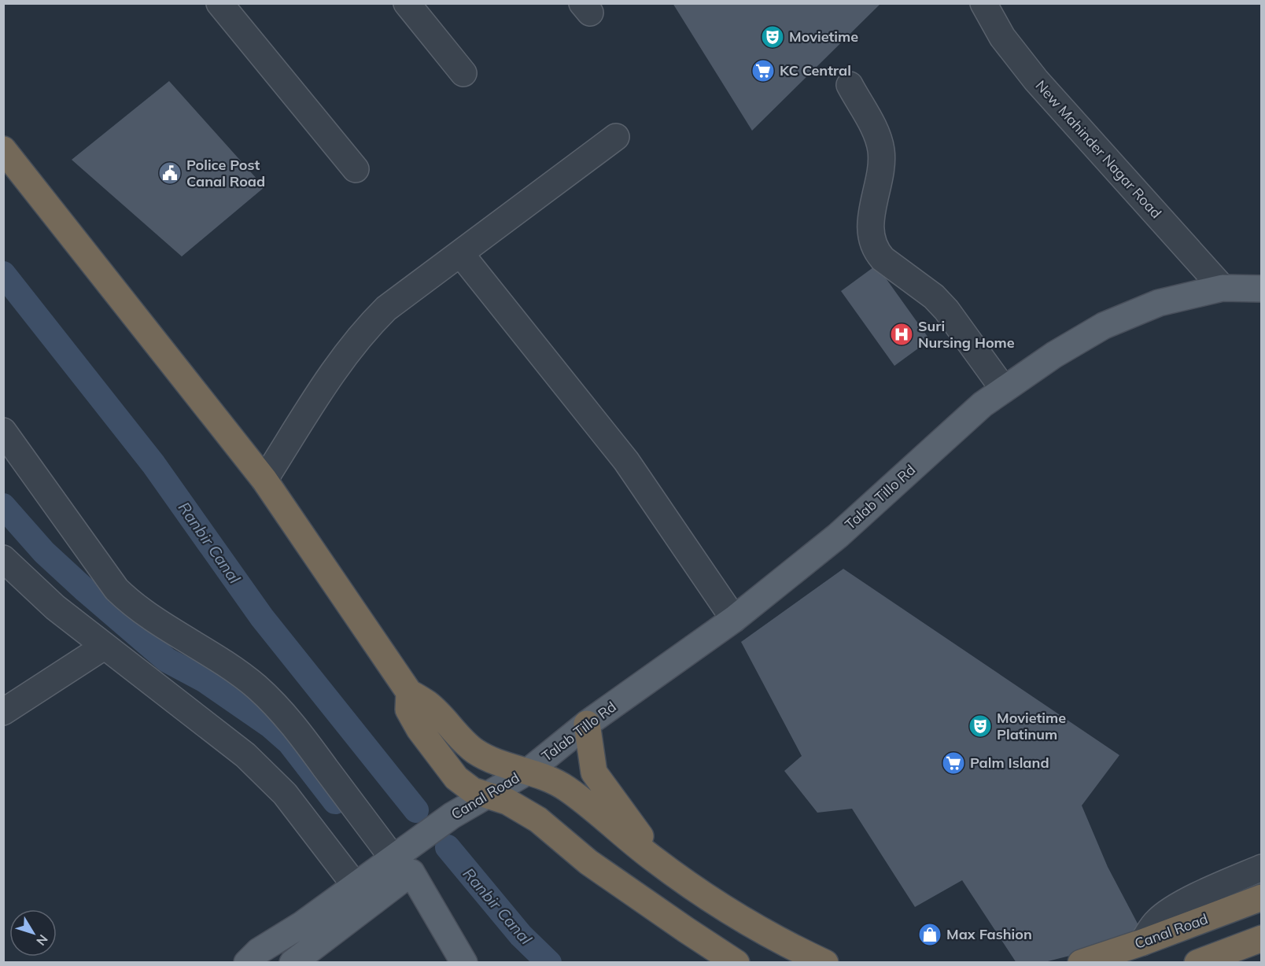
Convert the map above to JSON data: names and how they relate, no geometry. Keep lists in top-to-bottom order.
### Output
{
  "streets": {
    "highway": ["Canal Road"],
    "main road": ["Talab Tillo Rd"],
    "street": ["New Mahinder Nagar Road"]
  },
  "crossings": [
    ["New Mahinder Nagar Road", "Talab Tillo Rd"],
    ["Talab Tillo Rd", "Canal Road"]
  ],
  "water": ["Ranbir Canal"],
  "places": {
    "theatre": ["Movietime", "Movietime Platinum"],
    "supermarket": ["KC Central", "Palm Island"],
    "public building": ["Police Post Canal Road"],
    "hospital": ["Suri Nursing Home"],
    "shop": ["Max Fashion"]
  },
  "north": "bottom right"
}
